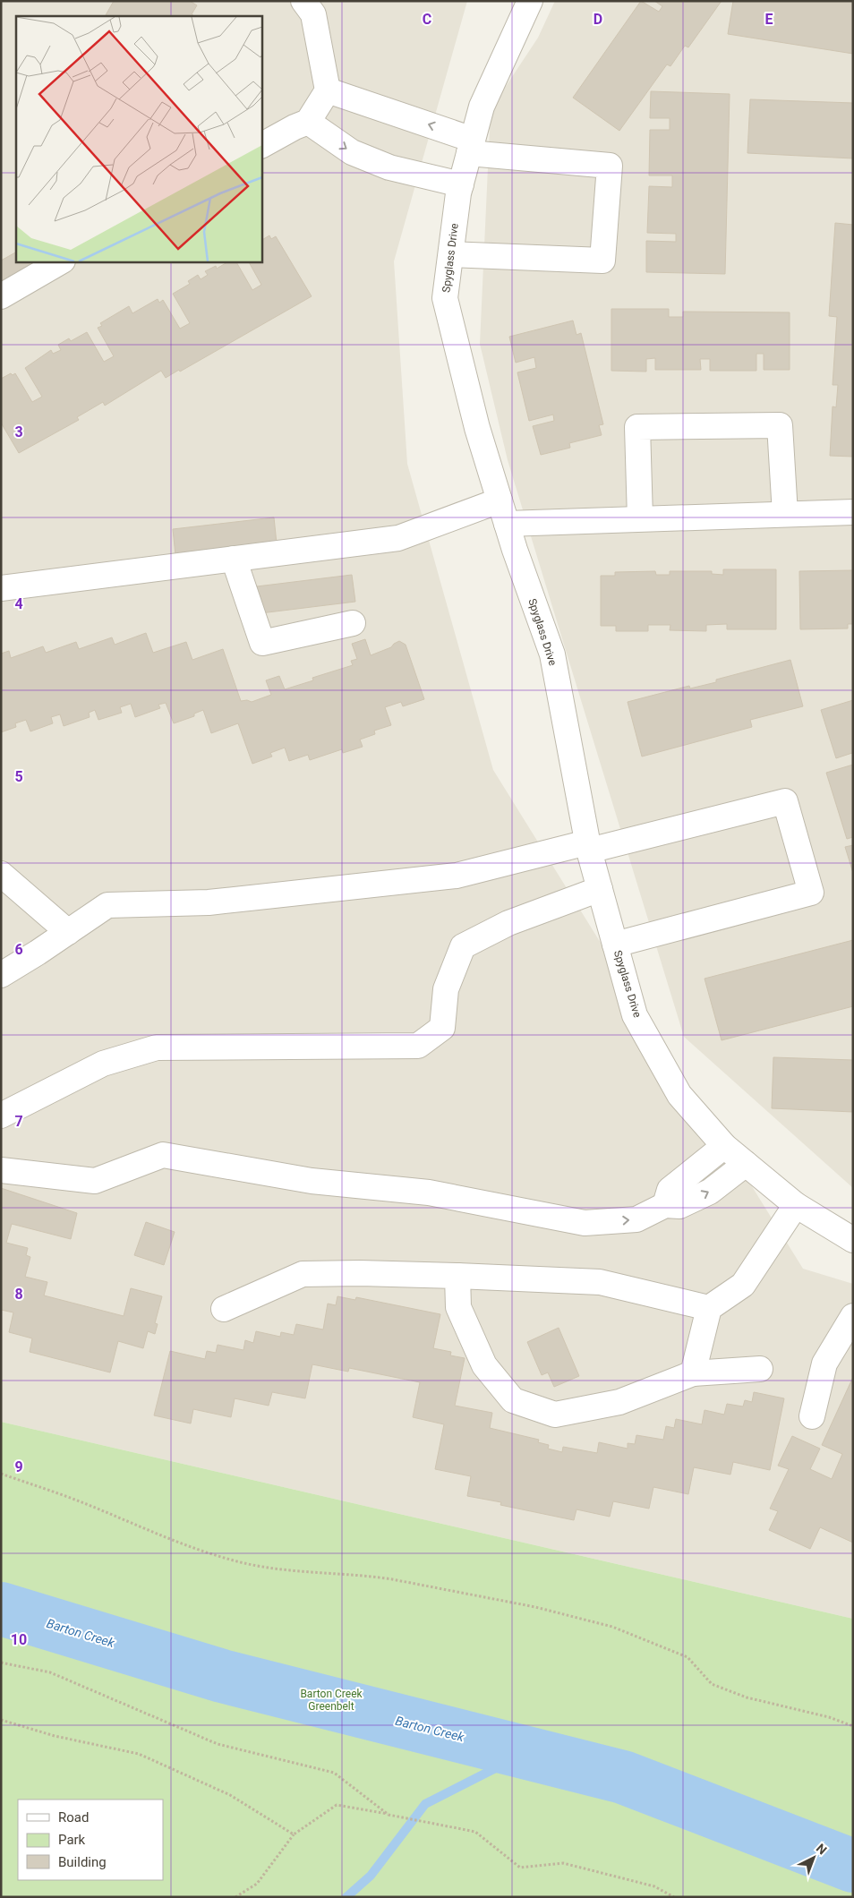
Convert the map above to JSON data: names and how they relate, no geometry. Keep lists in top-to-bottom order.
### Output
{
  "streets": {
    "street": ["Spyglass Drive"]
  },
  "water": ["Barton Creek"],
  "parks": ["Barton Creek Greenbelt"],
  "legend": ["Road", "Park", "Building"],
  "north": "top right",
  "grid": {
    "columns": ["C", "D", "E"],
    "rows": [
      "3",
      "4",
      "5",
      "6",
      "7",
      "8",
      "9",
      "10"
    ]
  }
}
